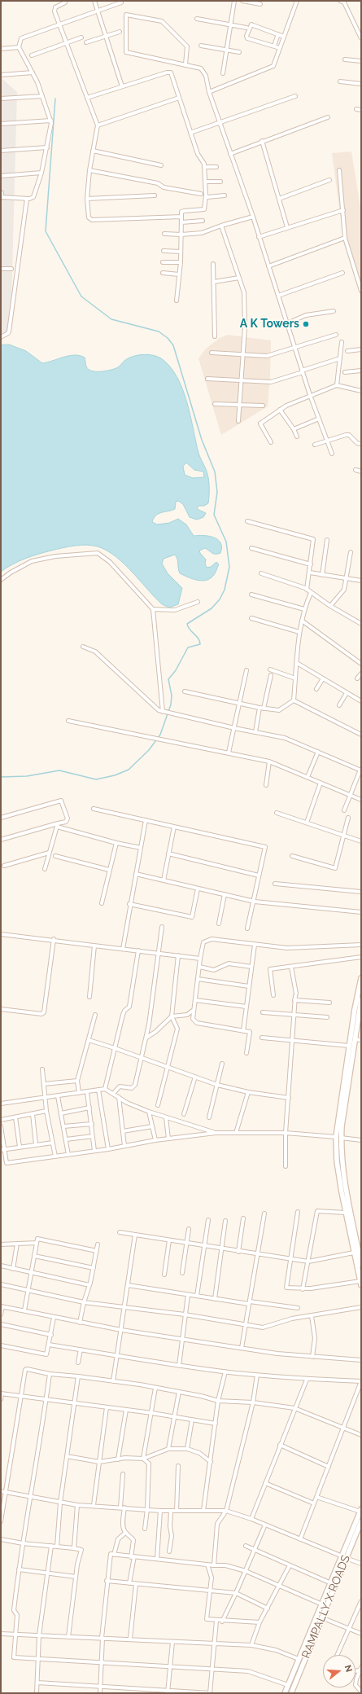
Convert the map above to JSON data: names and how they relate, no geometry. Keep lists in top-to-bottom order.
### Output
{
  "streets": {
    "main road": ["RAMPALLY X ROADS"]
  },
  "places": ["A K Towers"],
  "north": "right"
}
